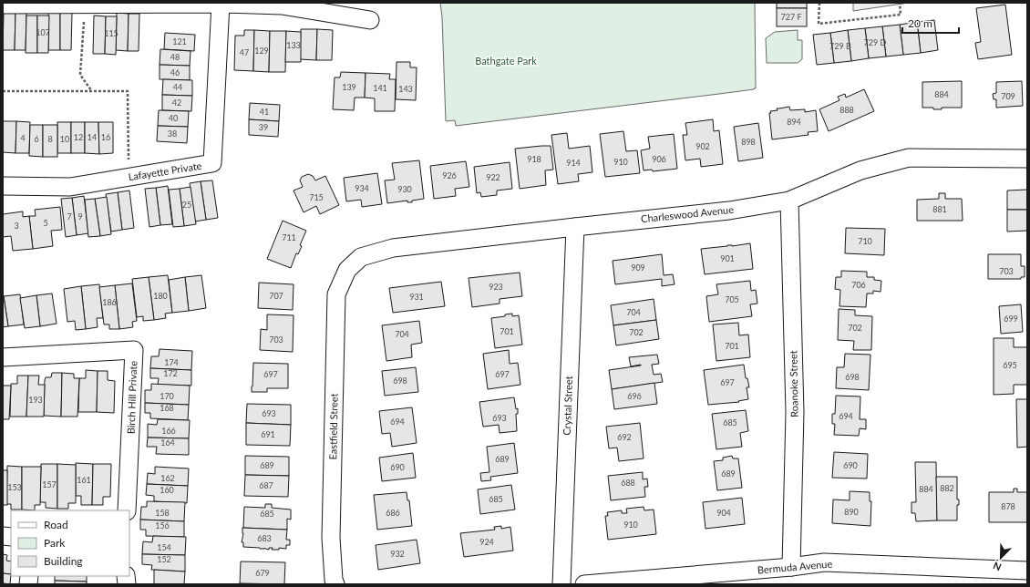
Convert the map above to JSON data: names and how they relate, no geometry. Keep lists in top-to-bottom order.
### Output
{
  "streets": {
    "street": [
      "Lafayette Private",
      "Charleswood Avenue",
      "Roanoke Street",
      "Birch Hill Private",
      "Crystal Street",
      "Eastfield Street",
      "Bermuda Avenue"
    ]
  },
  "crossings": [
    ["Charleswood Avenue", "Roanoke Street"],
    ["Charleswood Avenue", "Crystal Street"],
    ["Charleswood Avenue", "Eastfield Street"],
    ["Roanoke Street", "Bermuda Avenue"]
  ],
  "parks": ["Bathgate Park"],
  "house_numbers": [
    "727 F",
    "107",
    "115",
    "121",
    "729 D",
    "133",
    "729 B",
    "129",
    "47",
    "48",
    "46",
    "44",
    "139",
    "141",
    "143",
    "884",
    "709",
    "42",
    "888",
    "41",
    "40",
    "894",
    "39",
    "38",
    "12",
    "14",
    "16",
    "4",
    "6",
    "8",
    "10",
    "898",
    "902",
    "918",
    "906",
    "910",
    "914",
    "926",
    "922",
    "934",
    "930",
    "715",
    "25",
    "881",
    "7",
    "9",
    "5",
    "3",
    "711",
    "710",
    "901",
    "909",
    "703",
    "706",
    "923",
    "180",
    "707",
    "931",
    "705",
    "186",
    "704",
    "699",
    "702",
    "701",
    "702",
    "704",
    "703",
    "701",
    "174",
    "695",
    "172",
    "697",
    "697",
    "698",
    "698",
    "697",
    "170",
    "696",
    "193",
    "168",
    "693",
    "694",
    "693",
    "694",
    "685",
    "166",
    "691",
    "692",
    "164",
    "689",
    "689",
    "690",
    "690",
    "689",
    "162",
    "161",
    "688",
    "157",
    "687",
    "153",
    "882",
    "884",
    "160",
    "685",
    "878",
    "890",
    "158",
    "686",
    "904",
    "685",
    "910",
    "156",
    "683",
    "924",
    "154",
    "932",
    "152",
    "679"
  ],
  "legend": ["Road", "Park", "Building"],
  "scale_bar": "20 m",
  "north": "bottom left"
}
